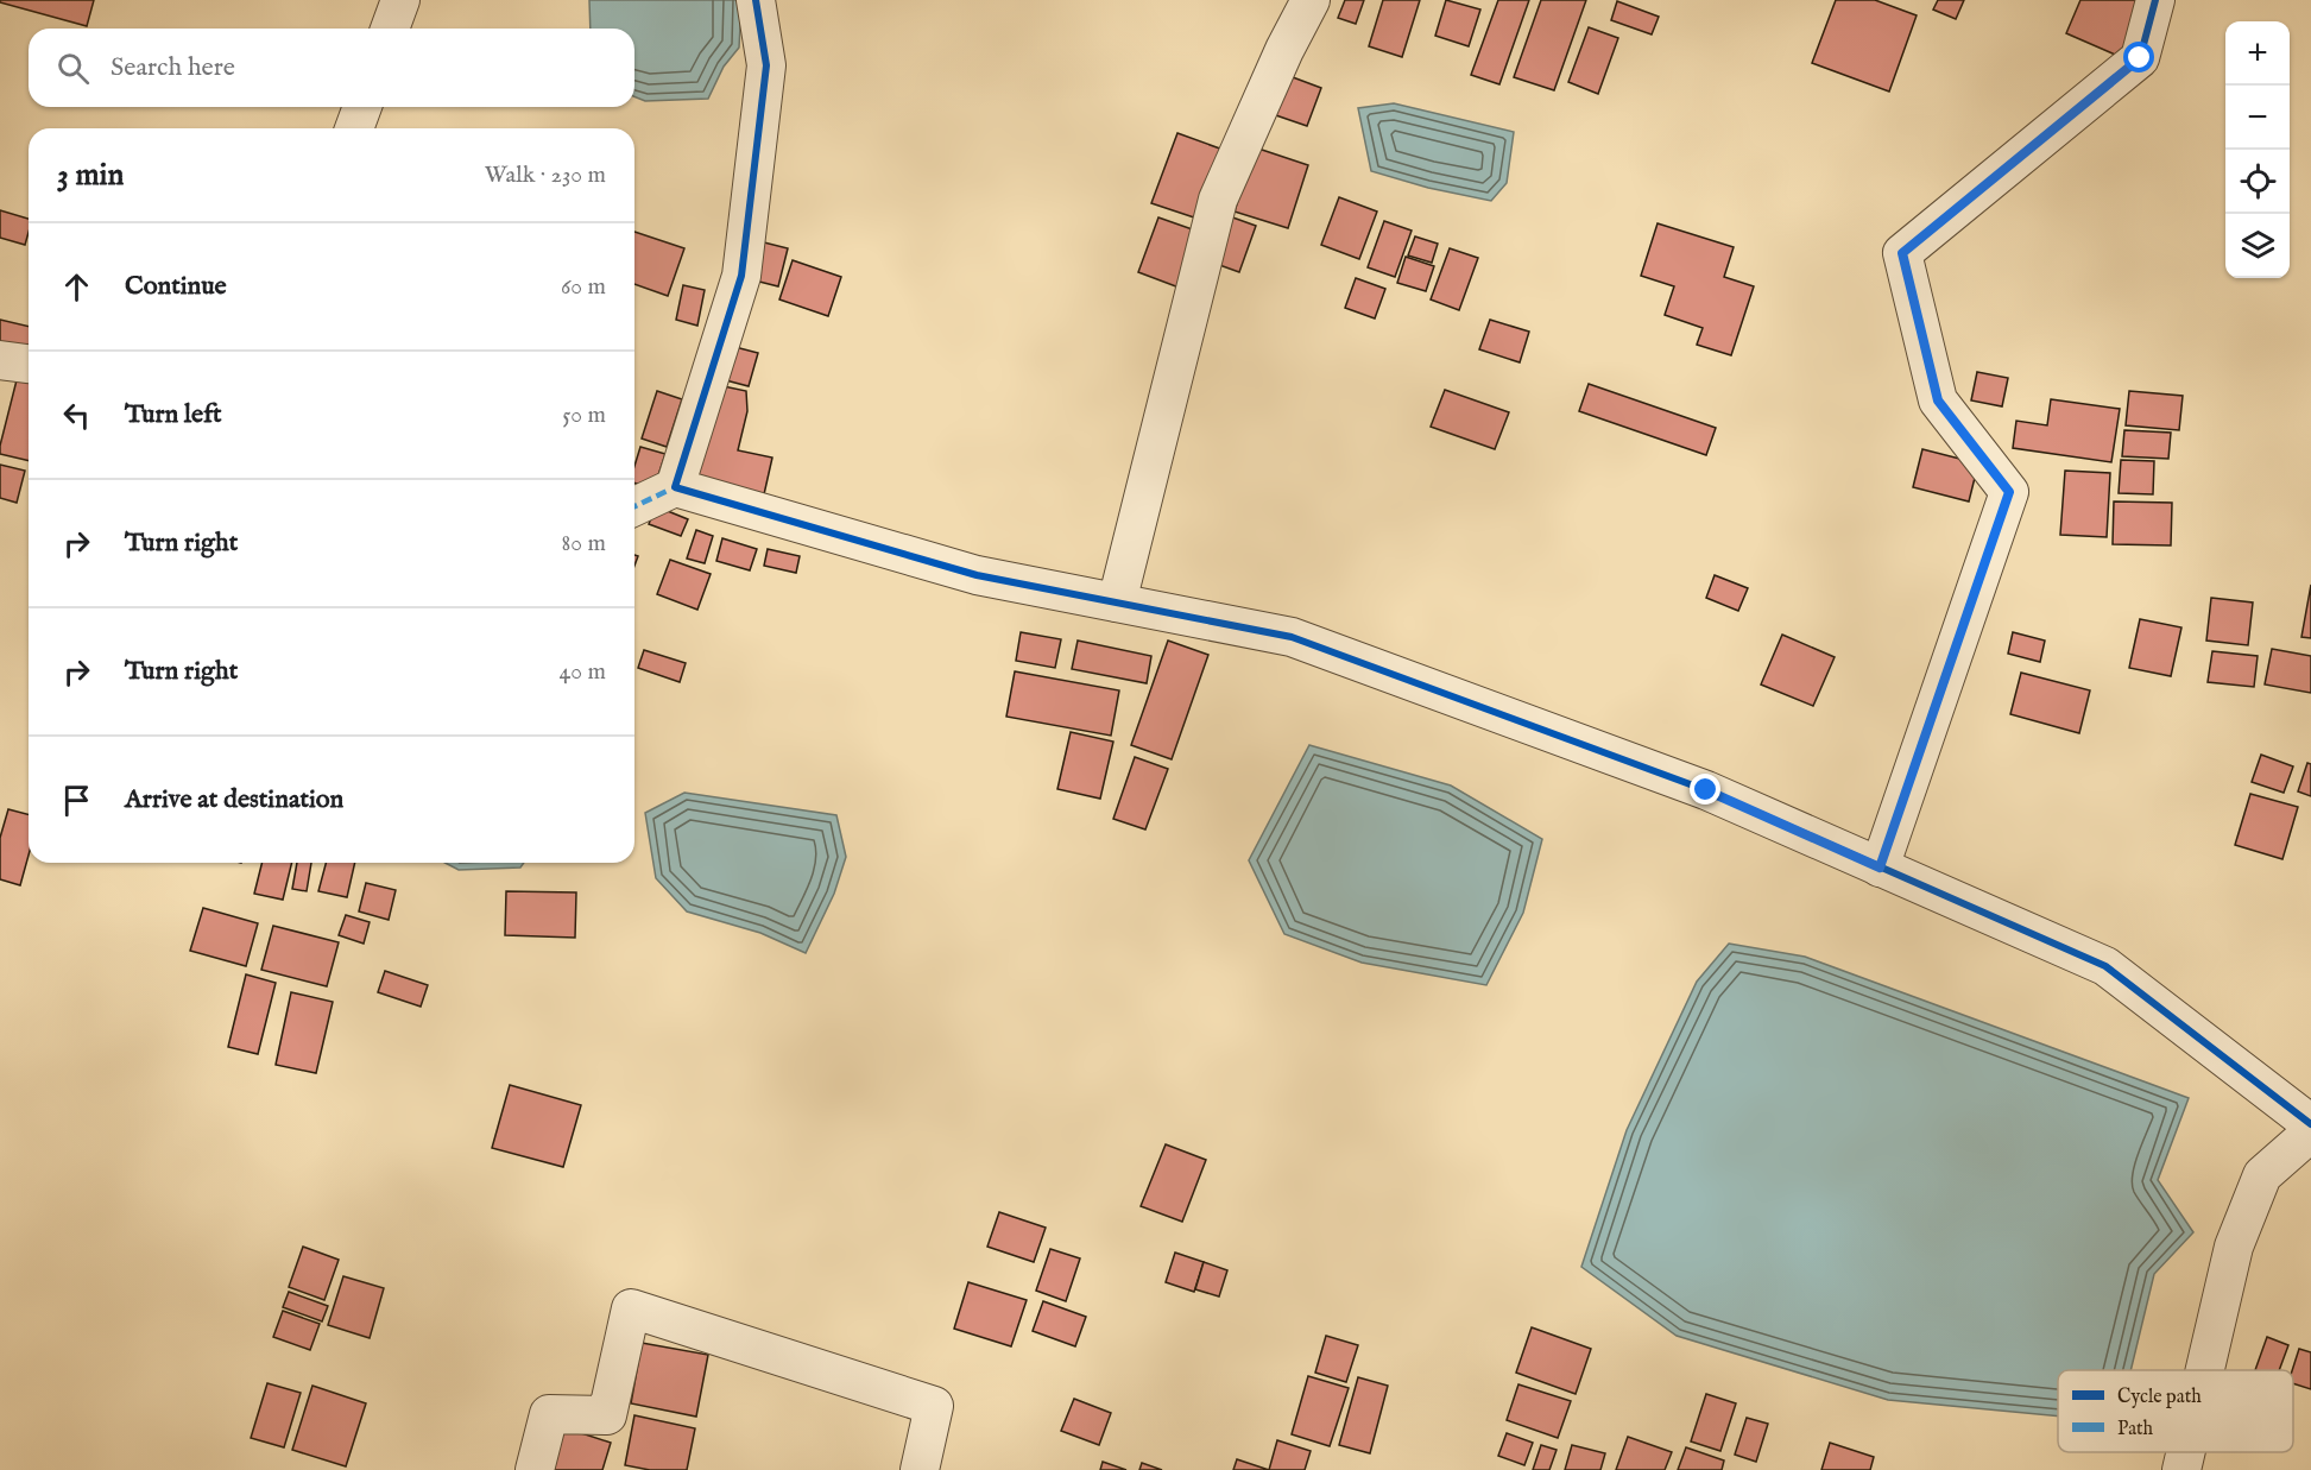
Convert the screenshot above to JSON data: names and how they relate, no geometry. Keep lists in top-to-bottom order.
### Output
{
  "legend": ["Cycle path", "Path"],
  "page": {
    "map_buttons": ["+", "−"],
    "search": "Search here",
    "heading": ["3 min", "Walk · 230 m"],
    "list": [
      ["Continue", "60 m"],
      ["Turn left", "50 m"],
      ["Turn right", "80 m"],
      ["Turn right", "40 m"],
      "Arrive at destination"
    ]
  }
}
